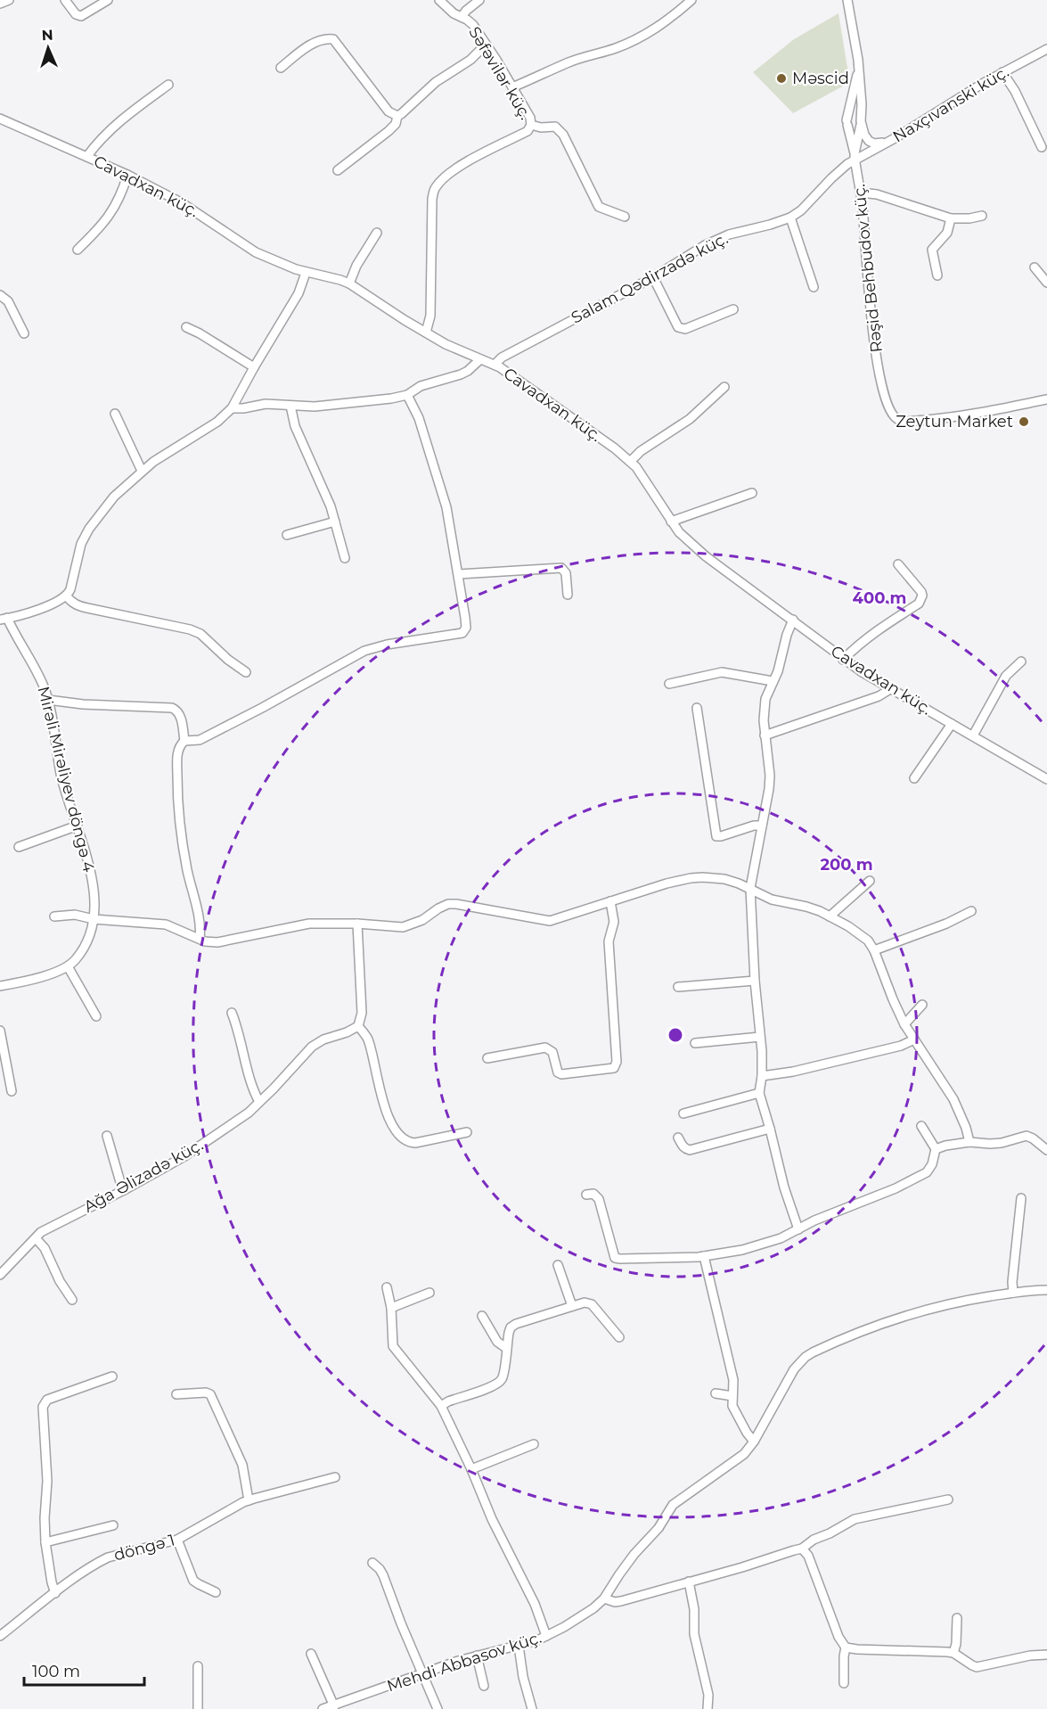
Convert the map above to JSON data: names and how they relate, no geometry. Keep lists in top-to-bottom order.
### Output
{
  "streets": {
    "street": [
      "Səfəvilər küç.",
      "Naxçıvanski küç.",
      "Cavadxan küç.",
      "Rəşid Behbudov küç.",
      "Salam Qədirzadə küç.",
      "Mirəli Mirəliyev döngə 4",
      "Ağa Əlizadə küç.",
      "döngə 1",
      "Mehdi Abbasov küç."
    ]
  },
  "crossings": [
    ["Səfəvilər küç.", "Cavadxan küç."],
    ["Naxçıvanski küç.", "Rəşid Behbudov küç."],
    ["Naxçıvanski küç.", "Salam Qədirzadə küç."],
    ["Cavadxan küç.", "Salam Qədirzadə küç."],
    ["Rəşid Behbudov küç.", "Salam Qədirzadə küç."]
  ],
  "places": ["Məscid", "Zeytun Market"],
  "scale_bar": "100 m",
  "north": "top",
  "rings": ["400 m", "200 m"]
}
